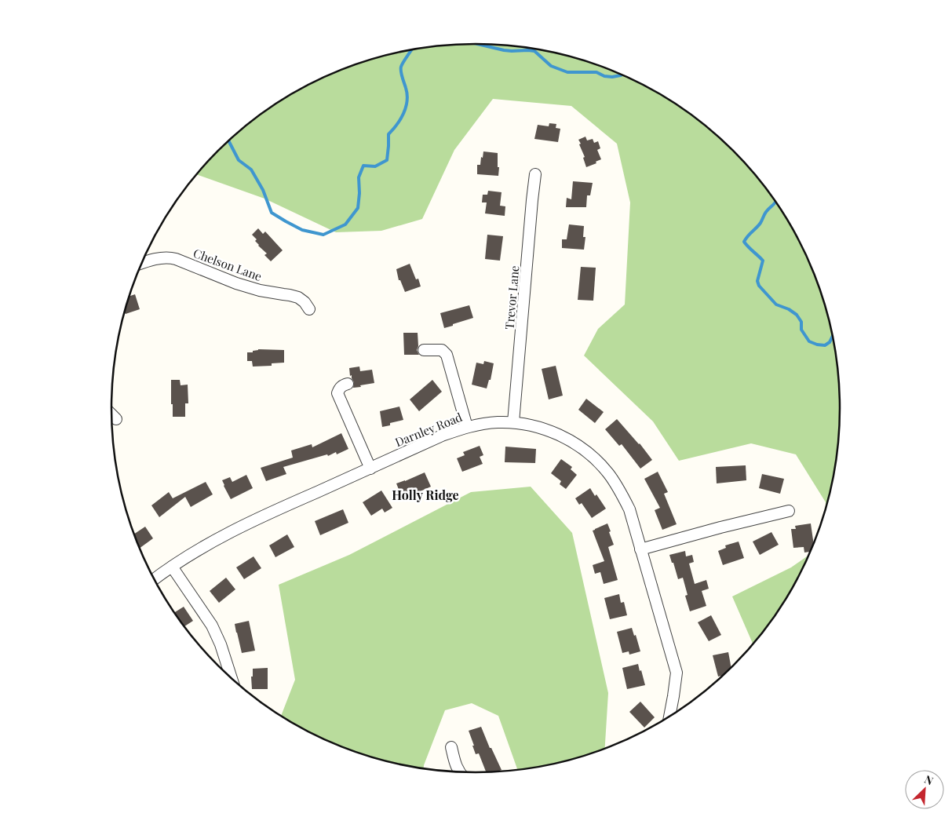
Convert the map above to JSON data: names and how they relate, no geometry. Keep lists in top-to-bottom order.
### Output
{
  "streets": {
    "street": ["Chelson Lane", "Trevor Lane", "Darnley Road"]
  },
  "crossings": [
    ["Trevor Lane", "Darnley Road"]
  ],
  "districts": ["Holly Ridge"],
  "north": "top right"
}
